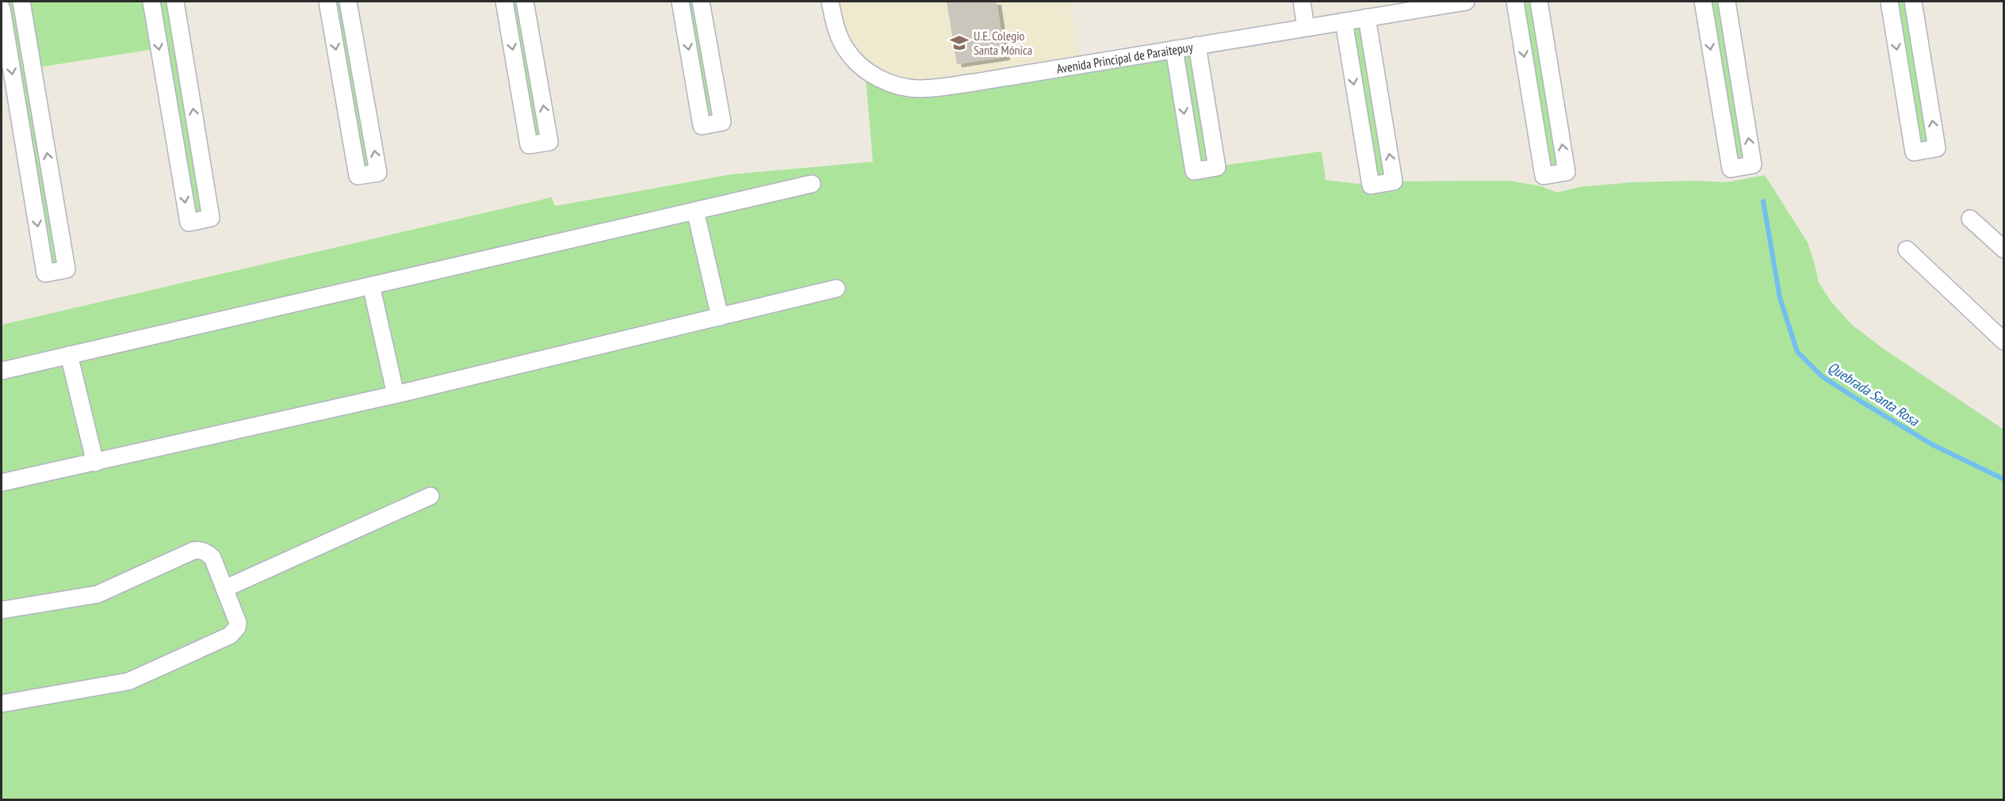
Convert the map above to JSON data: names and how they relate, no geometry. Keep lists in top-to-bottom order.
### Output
{
  "streets": {
    "street": ["Avenida Principal de Paraitepuy"]
  },
  "water": ["Quebrada Santa Rosa"],
  "places": {
    "school or university": ["U.E. Colegio Santa Mónica"]
  }
}
